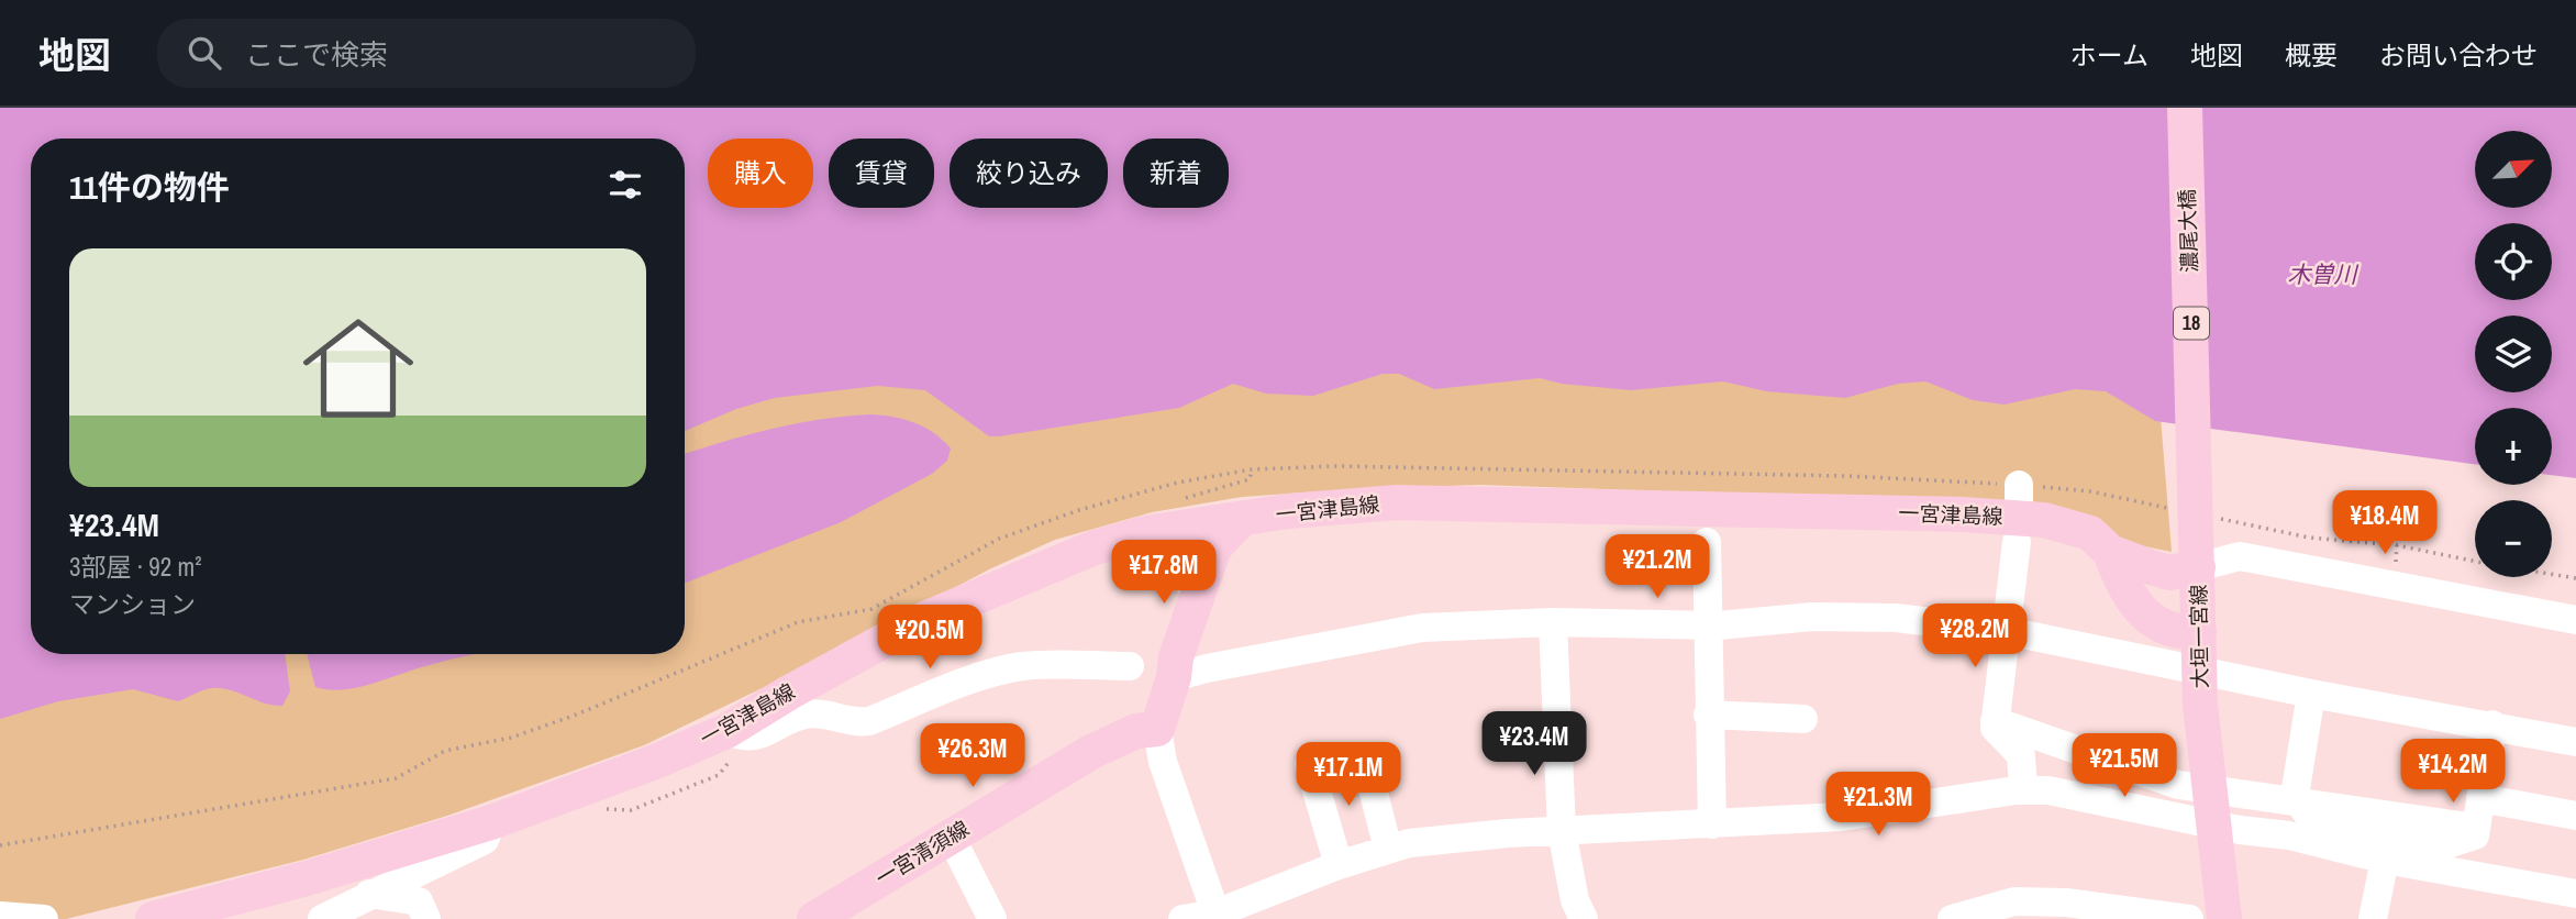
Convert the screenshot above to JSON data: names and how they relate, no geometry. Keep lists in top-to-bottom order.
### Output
{
  "streets": {
    "main road": [
      "濃尾大橋",
      "18",
      "一宮津島線",
      "大垣一宮線",
      "一宮清須線"
    ]
  },
  "crossings": [
    ["濃尾大橋", "一宮津島線"],
    ["濃尾大橋", "大垣一宮線"],
    ["一宮津島線", "大垣一宮線"]
  ],
  "water": ["木曽川"],
  "north": "top right",
  "page": {
    "header": "地図",
    "search": "ここで検索",
    "nav": [
      "ホーム",
      "地図",
      "概要",
      "お問い合わせ"
    ],
    "map_buttons": ["+", "−"],
    "chip": [
      "購入",
      "賃貸",
      "絞り込み",
      "新着"
    ],
    "heading": "11件の物件",
    "list": [
      {
        "name": "¥23.4M",
        "note": "3部屋 · 92 m² · マンション"
      }
    ],
    "price": [
      "¥18.4M",
      "¥21.2M",
      "¥17.8M",
      "¥28.2M",
      "¥20.5M",
      "¥23.4M",
      "¥26.3M",
      "¥21.5M",
      "¥14.2M",
      "¥17.1M",
      "¥21.3M"
    ]
  }
}
